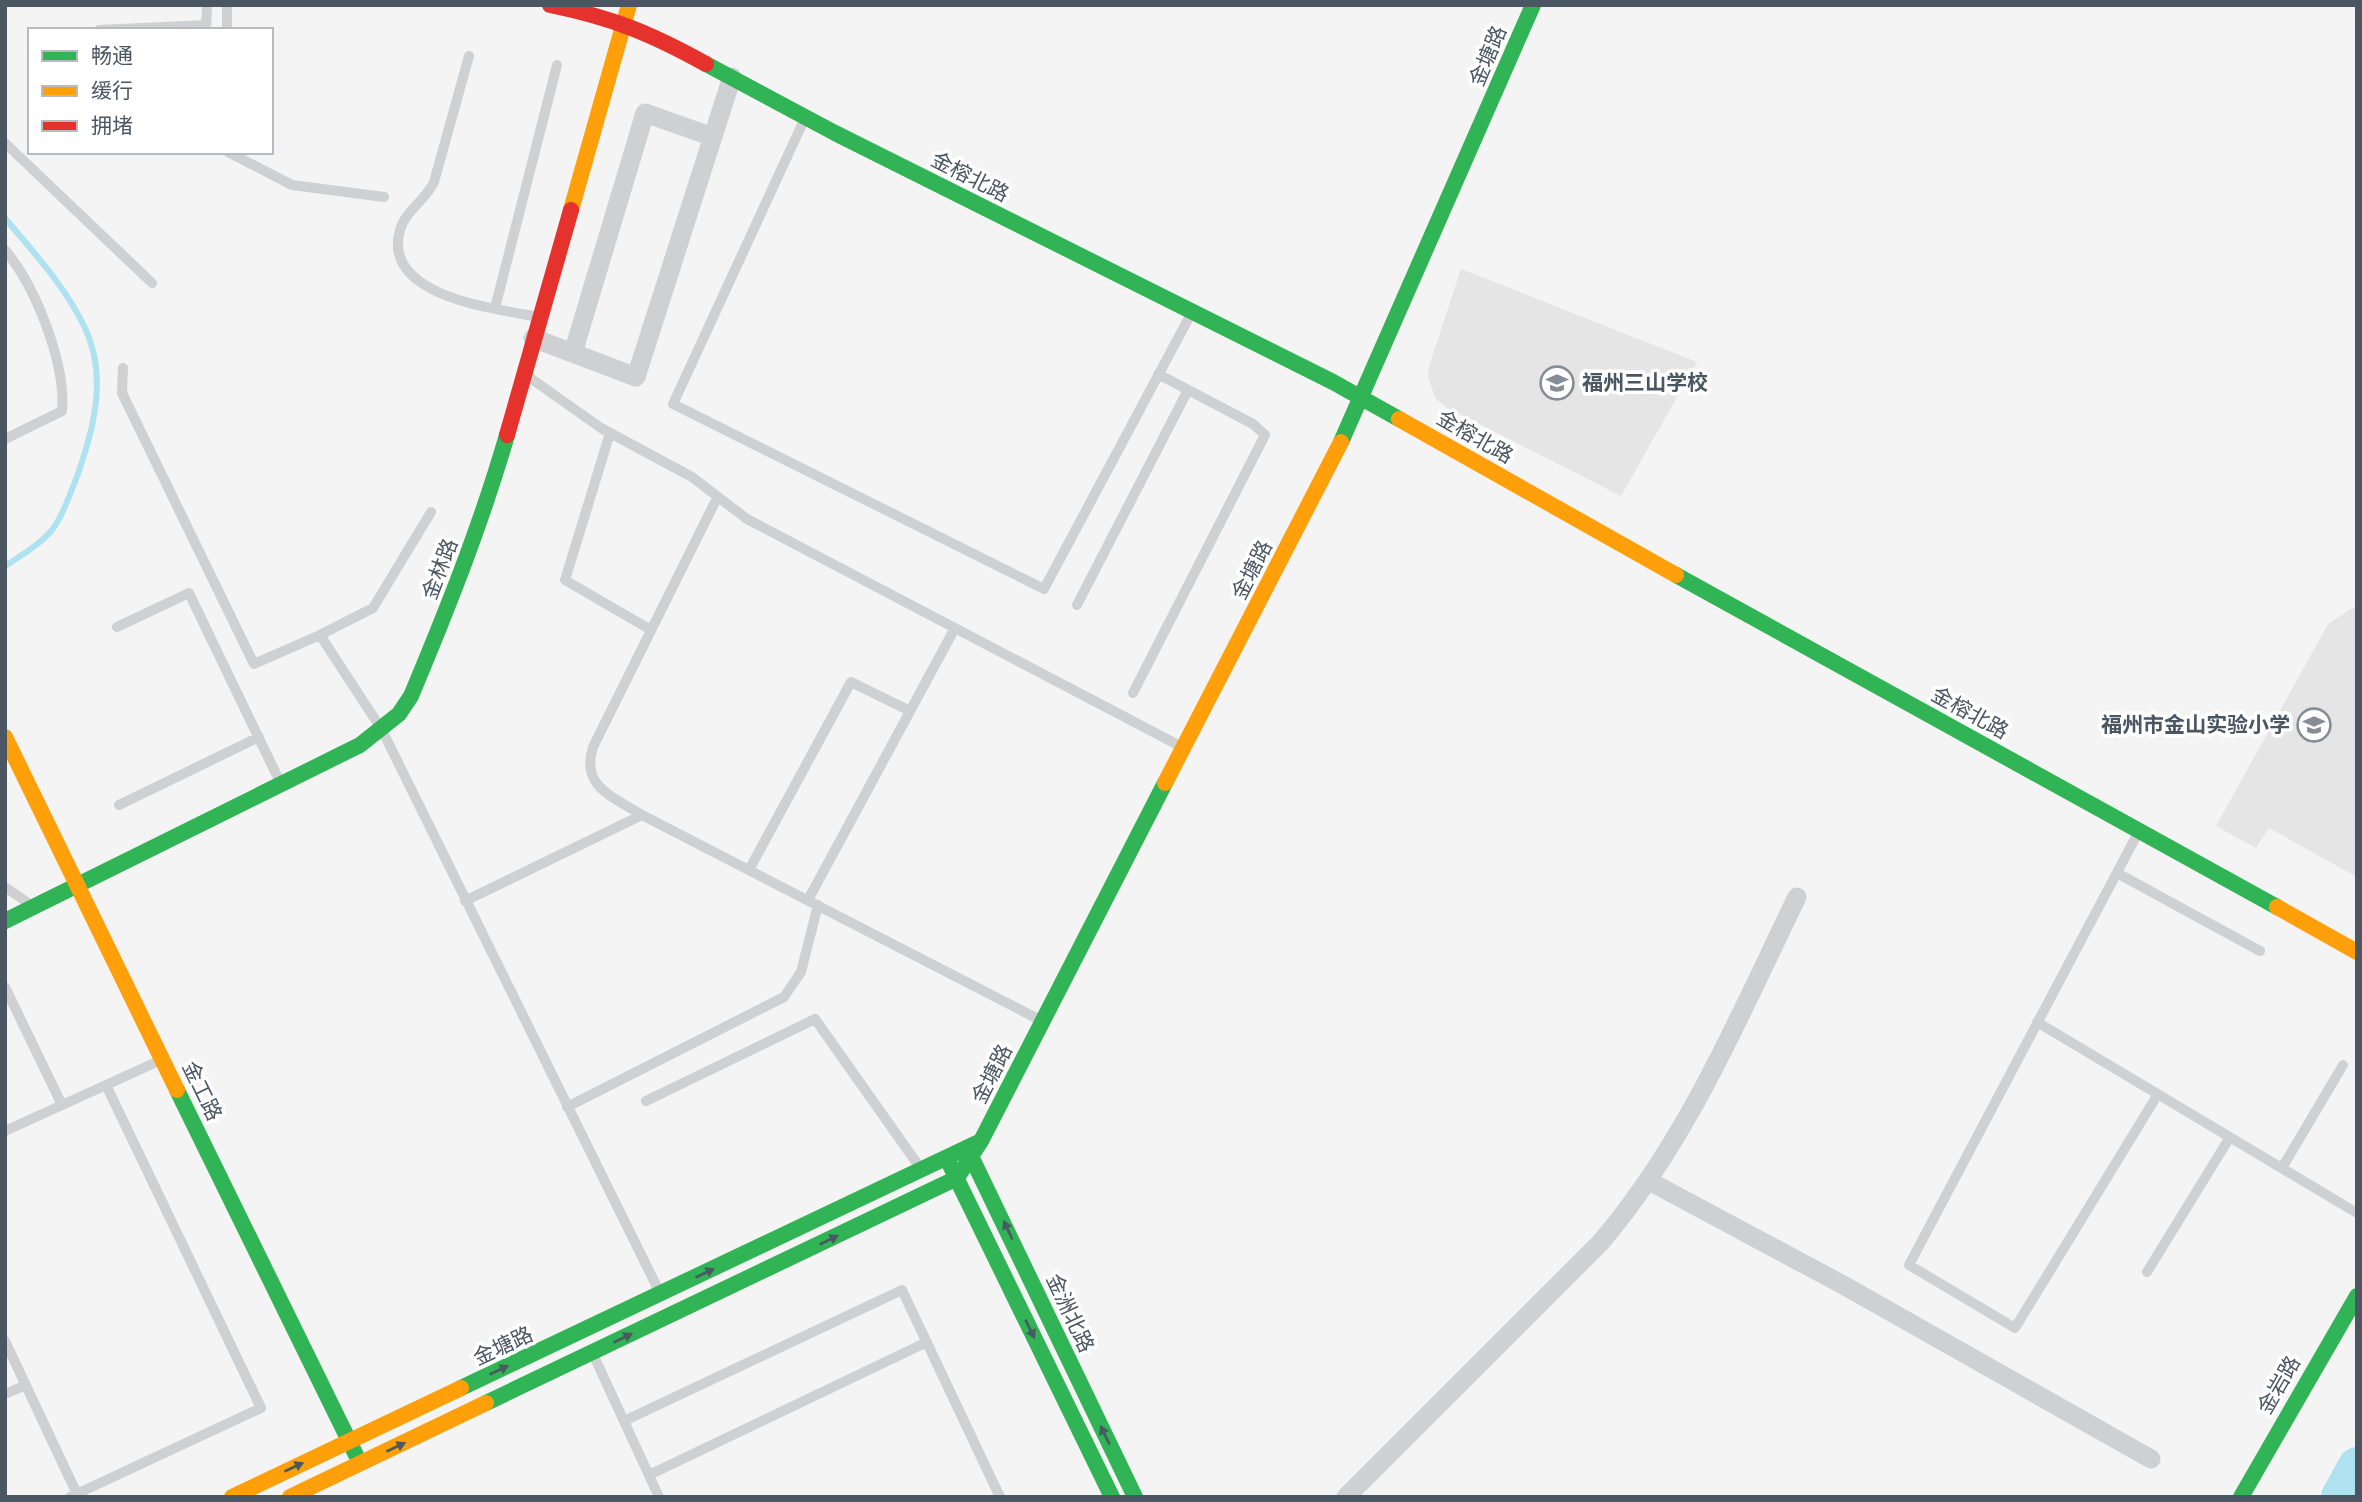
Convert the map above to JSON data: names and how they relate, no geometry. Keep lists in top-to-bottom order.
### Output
{
  "streets": {
    "street": [
      "金塘路",
      "金榕北路",
      "金林路",
      "金工路",
      "金洲北路",
      "金岩路"
    ]
  },
  "crossings": [
    ["金塘路", "金榕北路"],
    ["金塘路", "金工路"],
    ["金塘路", "金洲北路"],
    ["金榕北路", "金林路"],
    ["金林路", "金工路"]
  ],
  "places": {
    "school or university": ["福州三山学校", "福州市金山实验小学"]
  },
  "legend": ["畅通", "缓行", "拥堵"]
}
